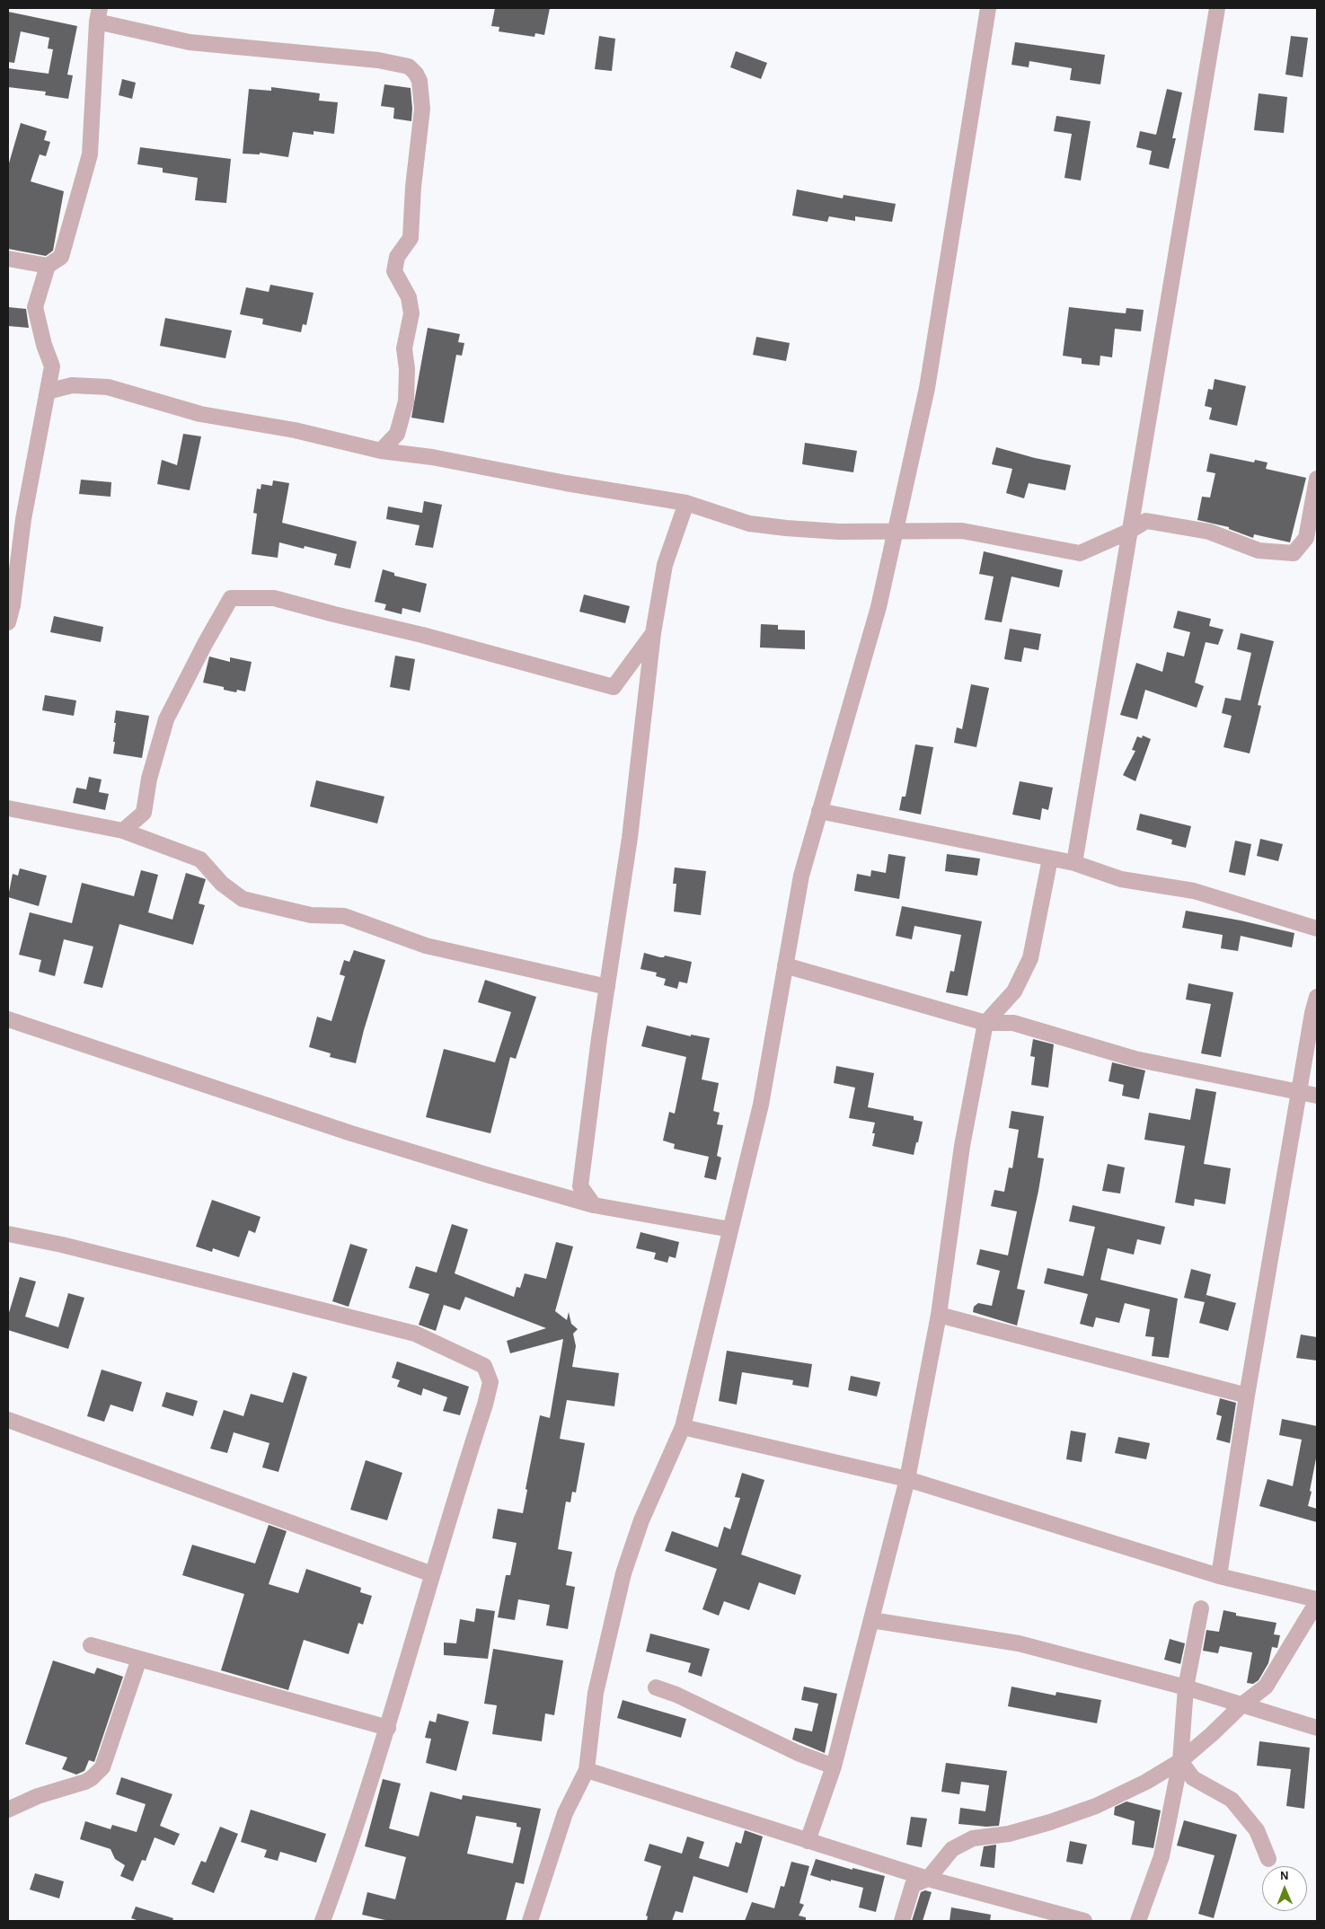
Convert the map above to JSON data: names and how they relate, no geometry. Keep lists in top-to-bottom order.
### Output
{
  "north": "top"
}
